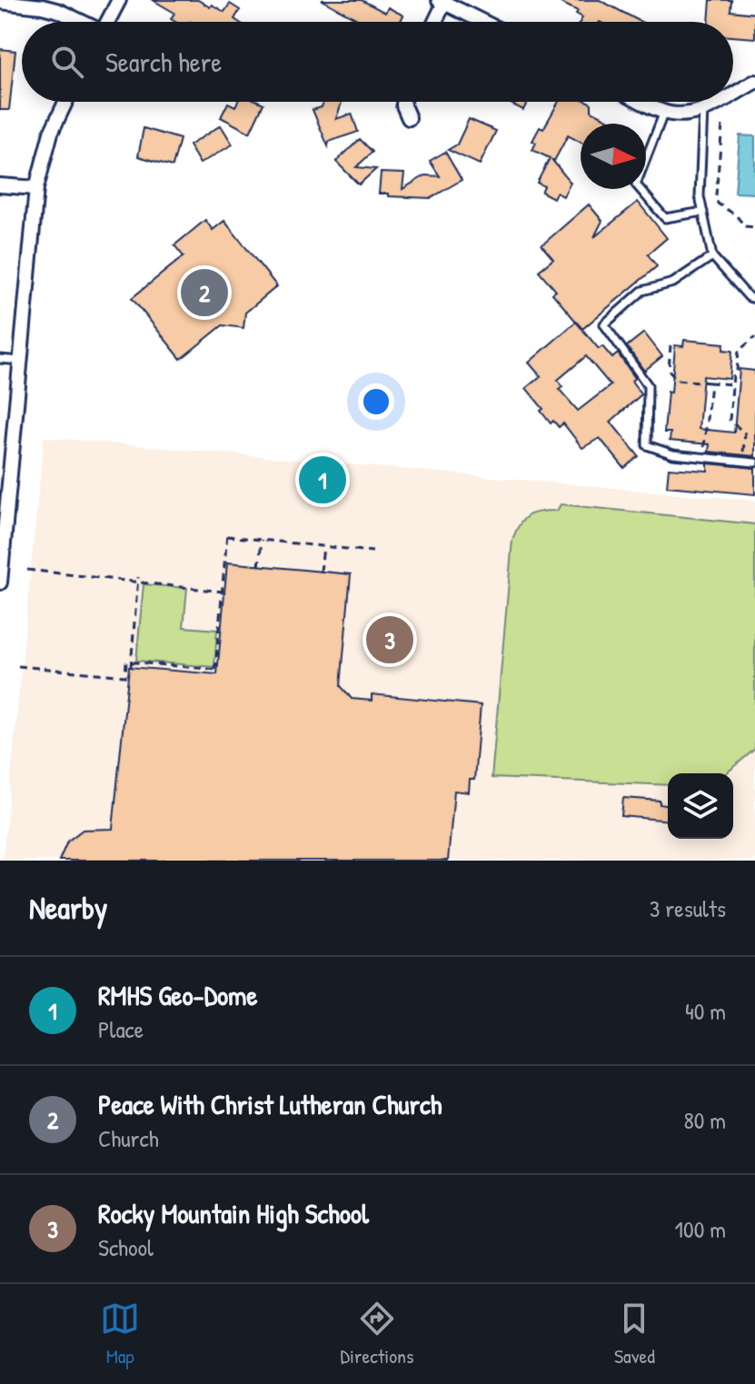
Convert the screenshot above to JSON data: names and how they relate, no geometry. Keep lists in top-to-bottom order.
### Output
{
  "north": "right",
  "page": {
    "search": "Search here",
    "pins": ["2", "1", "3"],
    "heading": ["Nearby", "3 results"],
    "list": [
      {
        "mark": "1",
        "name": "RMHS Geo-Dome",
        "note": "Place",
        "value": "40 m"
      },
      {
        "mark": "2",
        "name": "Peace With Christ Lutheran Church",
        "note": "Church",
        "value": "80 m"
      },
      {
        "mark": "3",
        "name": "Rocky Mountain High School",
        "note": "School",
        "value": "100 m"
      }
    ],
    "nav": ["Map", "Directions", "Saved"]
  }
}
